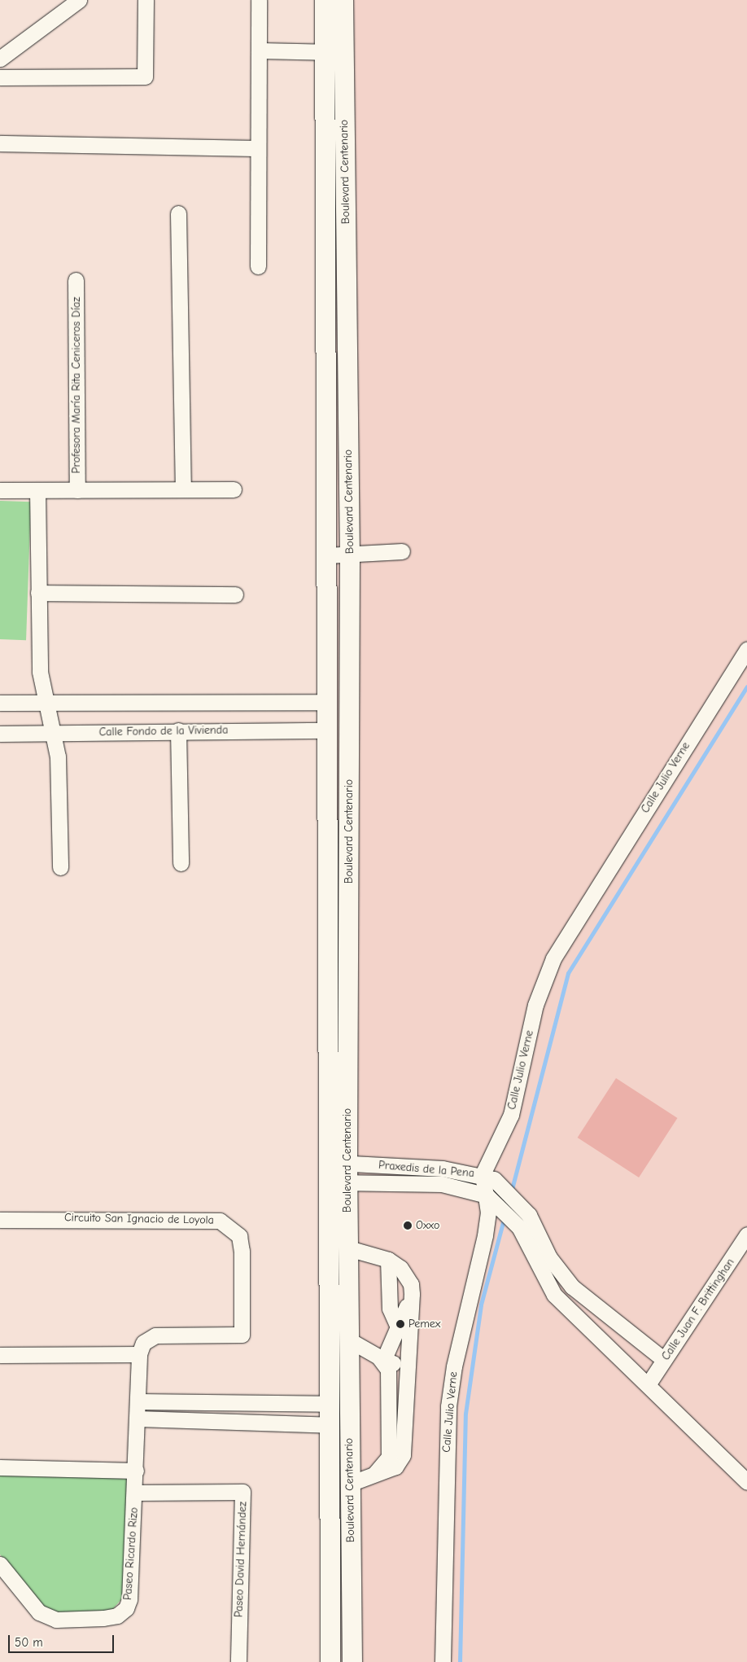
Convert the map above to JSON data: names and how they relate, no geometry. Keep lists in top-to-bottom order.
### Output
{
  "streets": {
    "main road": ["Boulevard Centenario"],
    "street": [
      "Profesora María Rita Ceniceros Díaz",
      "Calle Fondo de la Vivienda",
      "Calle Julio Verne",
      "Praxedis de la Pena",
      "Circuito San Ignacio de Loyola",
      "Calle Juan F. Brittinghan",
      "Paseo Ricardo Rizo",
      "Paseo David Hernández"
    ]
  },
  "crossings": [
    ["Boulevard Centenario", "Calle Fondo de la Vivienda"],
    ["Boulevard Centenario", "Praxedis de la Pena"],
    ["Calle Julio Verne", "Praxedis de la Pena"],
    ["Praxedis de la Pena", "Calle Juan F. Brittinghan"],
    ["Circuito San Ignacio de Loyola", "Paseo Ricardo Rizo"],
    ["Paseo Ricardo Rizo", "Paseo David Hernández"]
  ],
  "places": ["Oxxo", "Pemex"],
  "scale_bar": "50 m"
}
